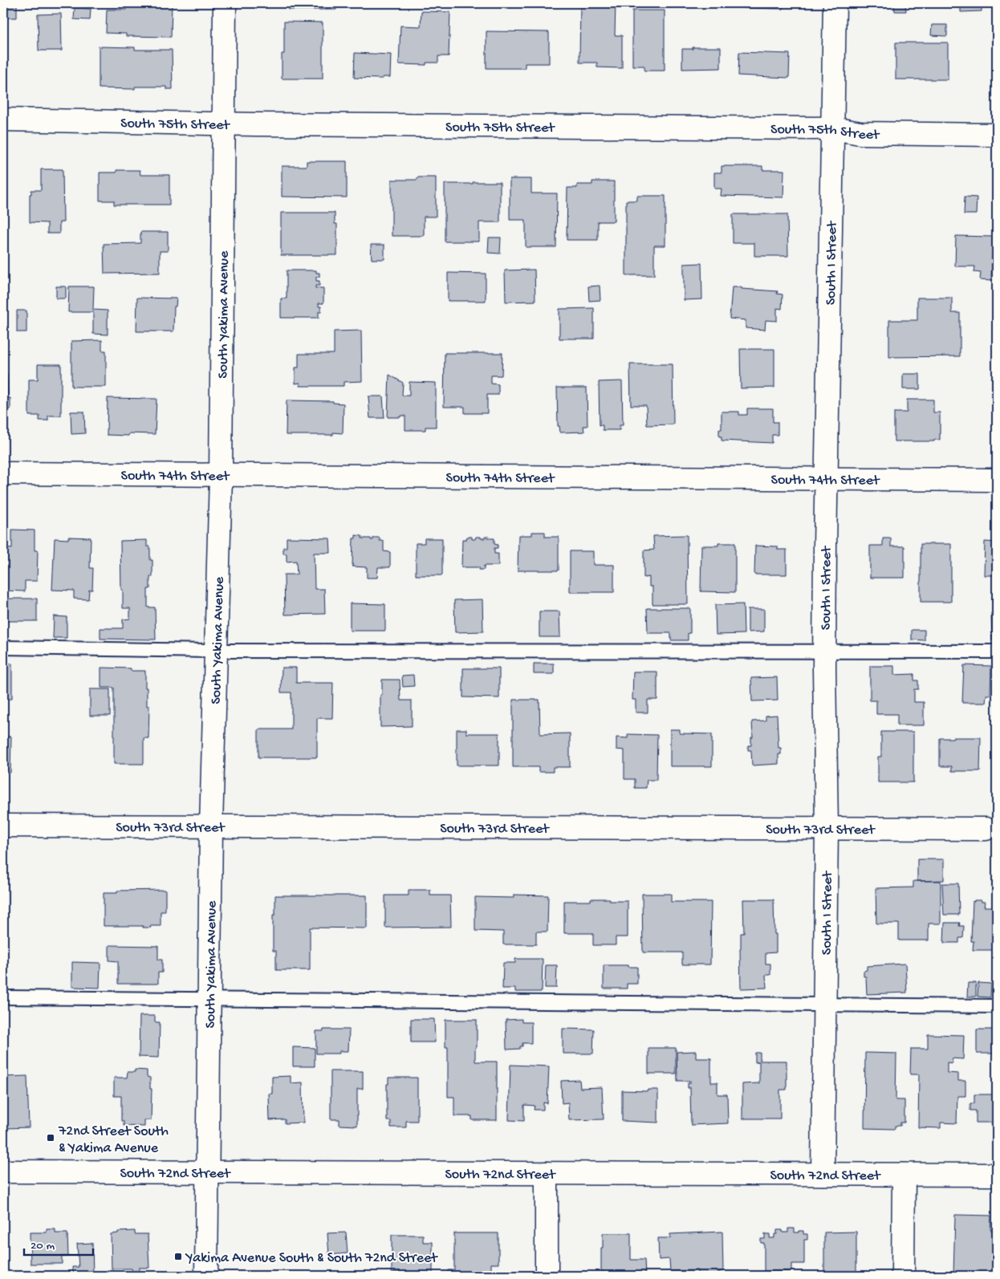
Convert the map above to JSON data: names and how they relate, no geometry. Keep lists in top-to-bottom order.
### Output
{
  "streets": {
    "street": [
      "South 75th Street",
      "South I Street",
      "South Yakima Avenue",
      "South 74th Street",
      "South 73rd Street",
      "South 72nd Street"
    ]
  },
  "crossings": [
    ["South 75th Street", "South I Street"],
    ["South 75th Street", "South Yakima Avenue"],
    ["South I Street", "South 74th Street"],
    ["South I Street", "South 73rd Street"],
    ["South I Street", "South 72nd Street"],
    ["South Yakima Avenue", "South 74th Street"],
    ["South Yakima Avenue", "South 73rd Street"],
    ["South Yakima Avenue", "South 72nd Street"]
  ],
  "places": {
    "transit": ["72nd Street South & Yakima Avenue", "Yakima Avenue South & South 72nd Street"]
  },
  "scale_bar": "20 m"
}
